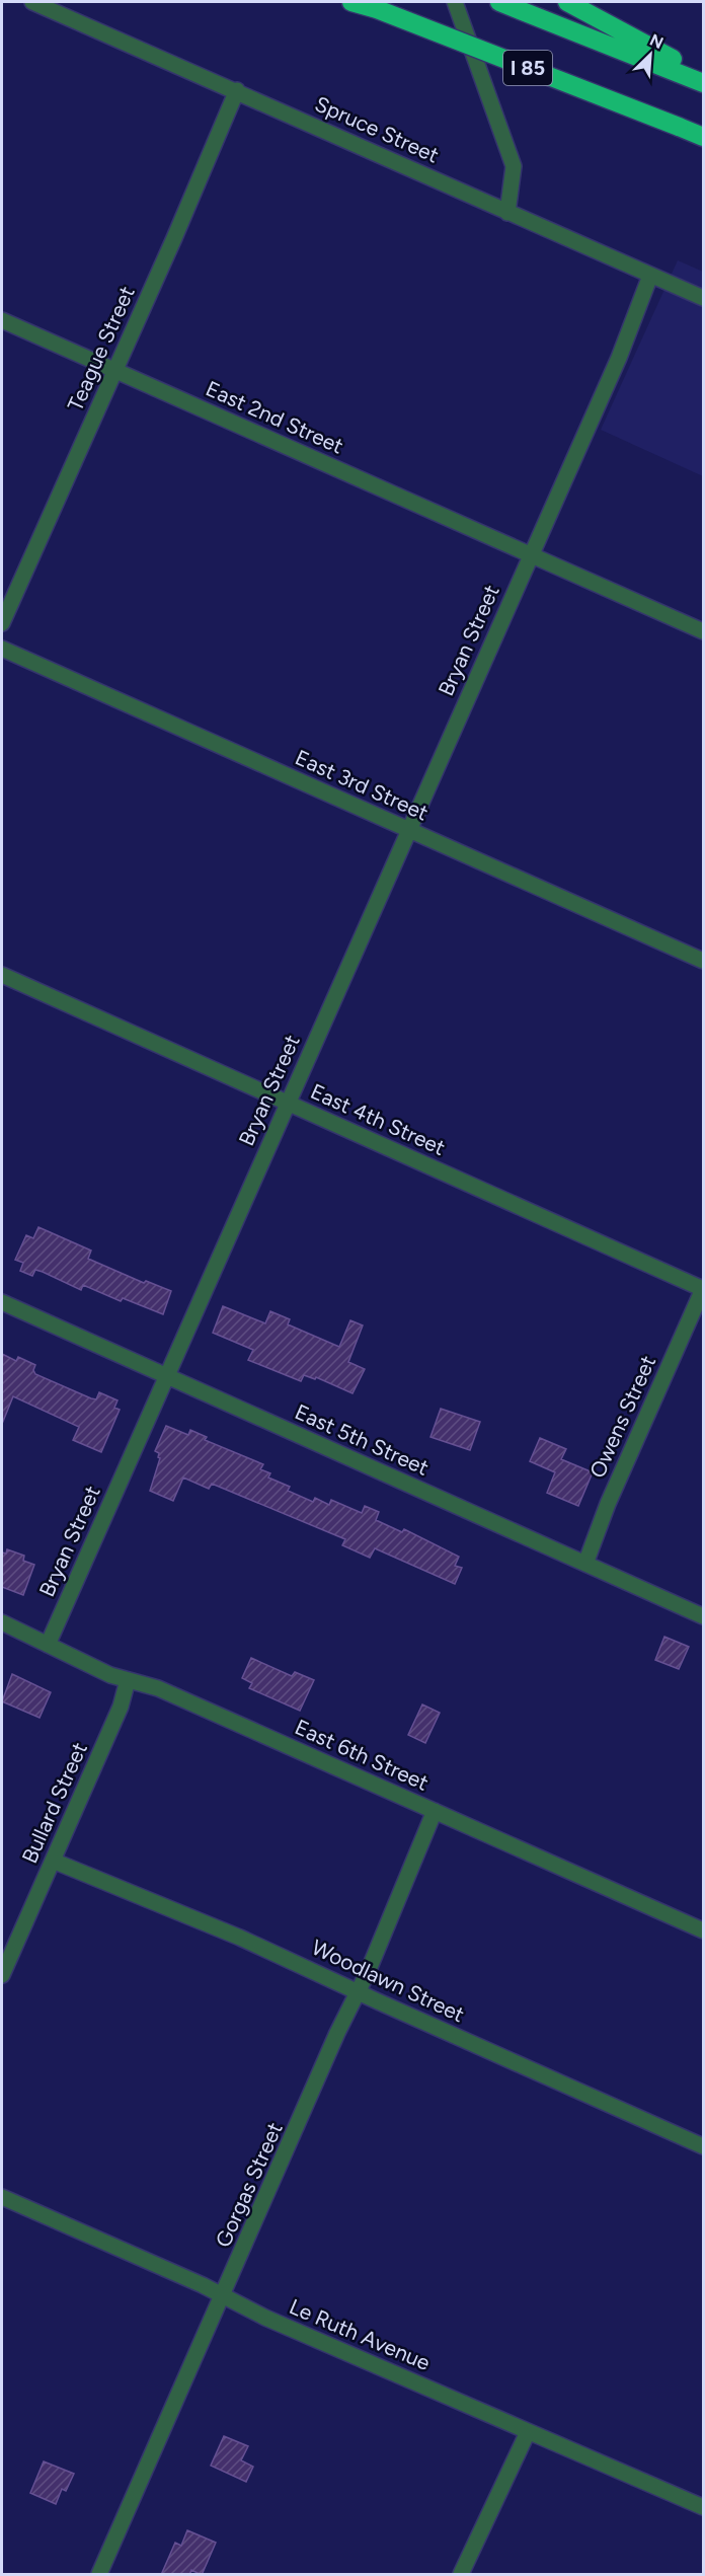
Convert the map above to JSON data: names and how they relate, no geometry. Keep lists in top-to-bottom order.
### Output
{
  "streets": {
    "highway": ["I 85"],
    "street": [
      "Spruce Street",
      "Teague Street",
      "East 2nd Street",
      "Bryan Street",
      "East 3rd Street",
      "East 4th Street",
      "Owens Street",
      "East 5th Street",
      "East 6th Street",
      "Bullard Street",
      "Woodlawn Street",
      "Gorgas Street",
      "Le Ruth Avenue"
    ]
  },
  "crossings": [
    ["Spruce Street", "Teague Street"],
    ["Spruce Street", "Bryan Street"],
    ["Teague Street", "East 2nd Street"],
    ["East 2nd Street", "Bryan Street"],
    ["Bryan Street", "East 3rd Street"],
    ["Bryan Street", "East 4th Street"],
    ["Bryan Street", "East 5th Street"],
    ["Bryan Street", "East 6th Street"],
    ["East 4th Street", "Owens Street"],
    ["Owens Street", "East 5th Street"],
    ["East 6th Street", "Bullard Street"],
    ["East 6th Street", "Gorgas Street"],
    ["Bullard Street", "Woodlawn Street"],
    ["Woodlawn Street", "Gorgas Street"],
    ["Gorgas Street", "Le Ruth Avenue"]
  ],
  "north": "top right"
}
